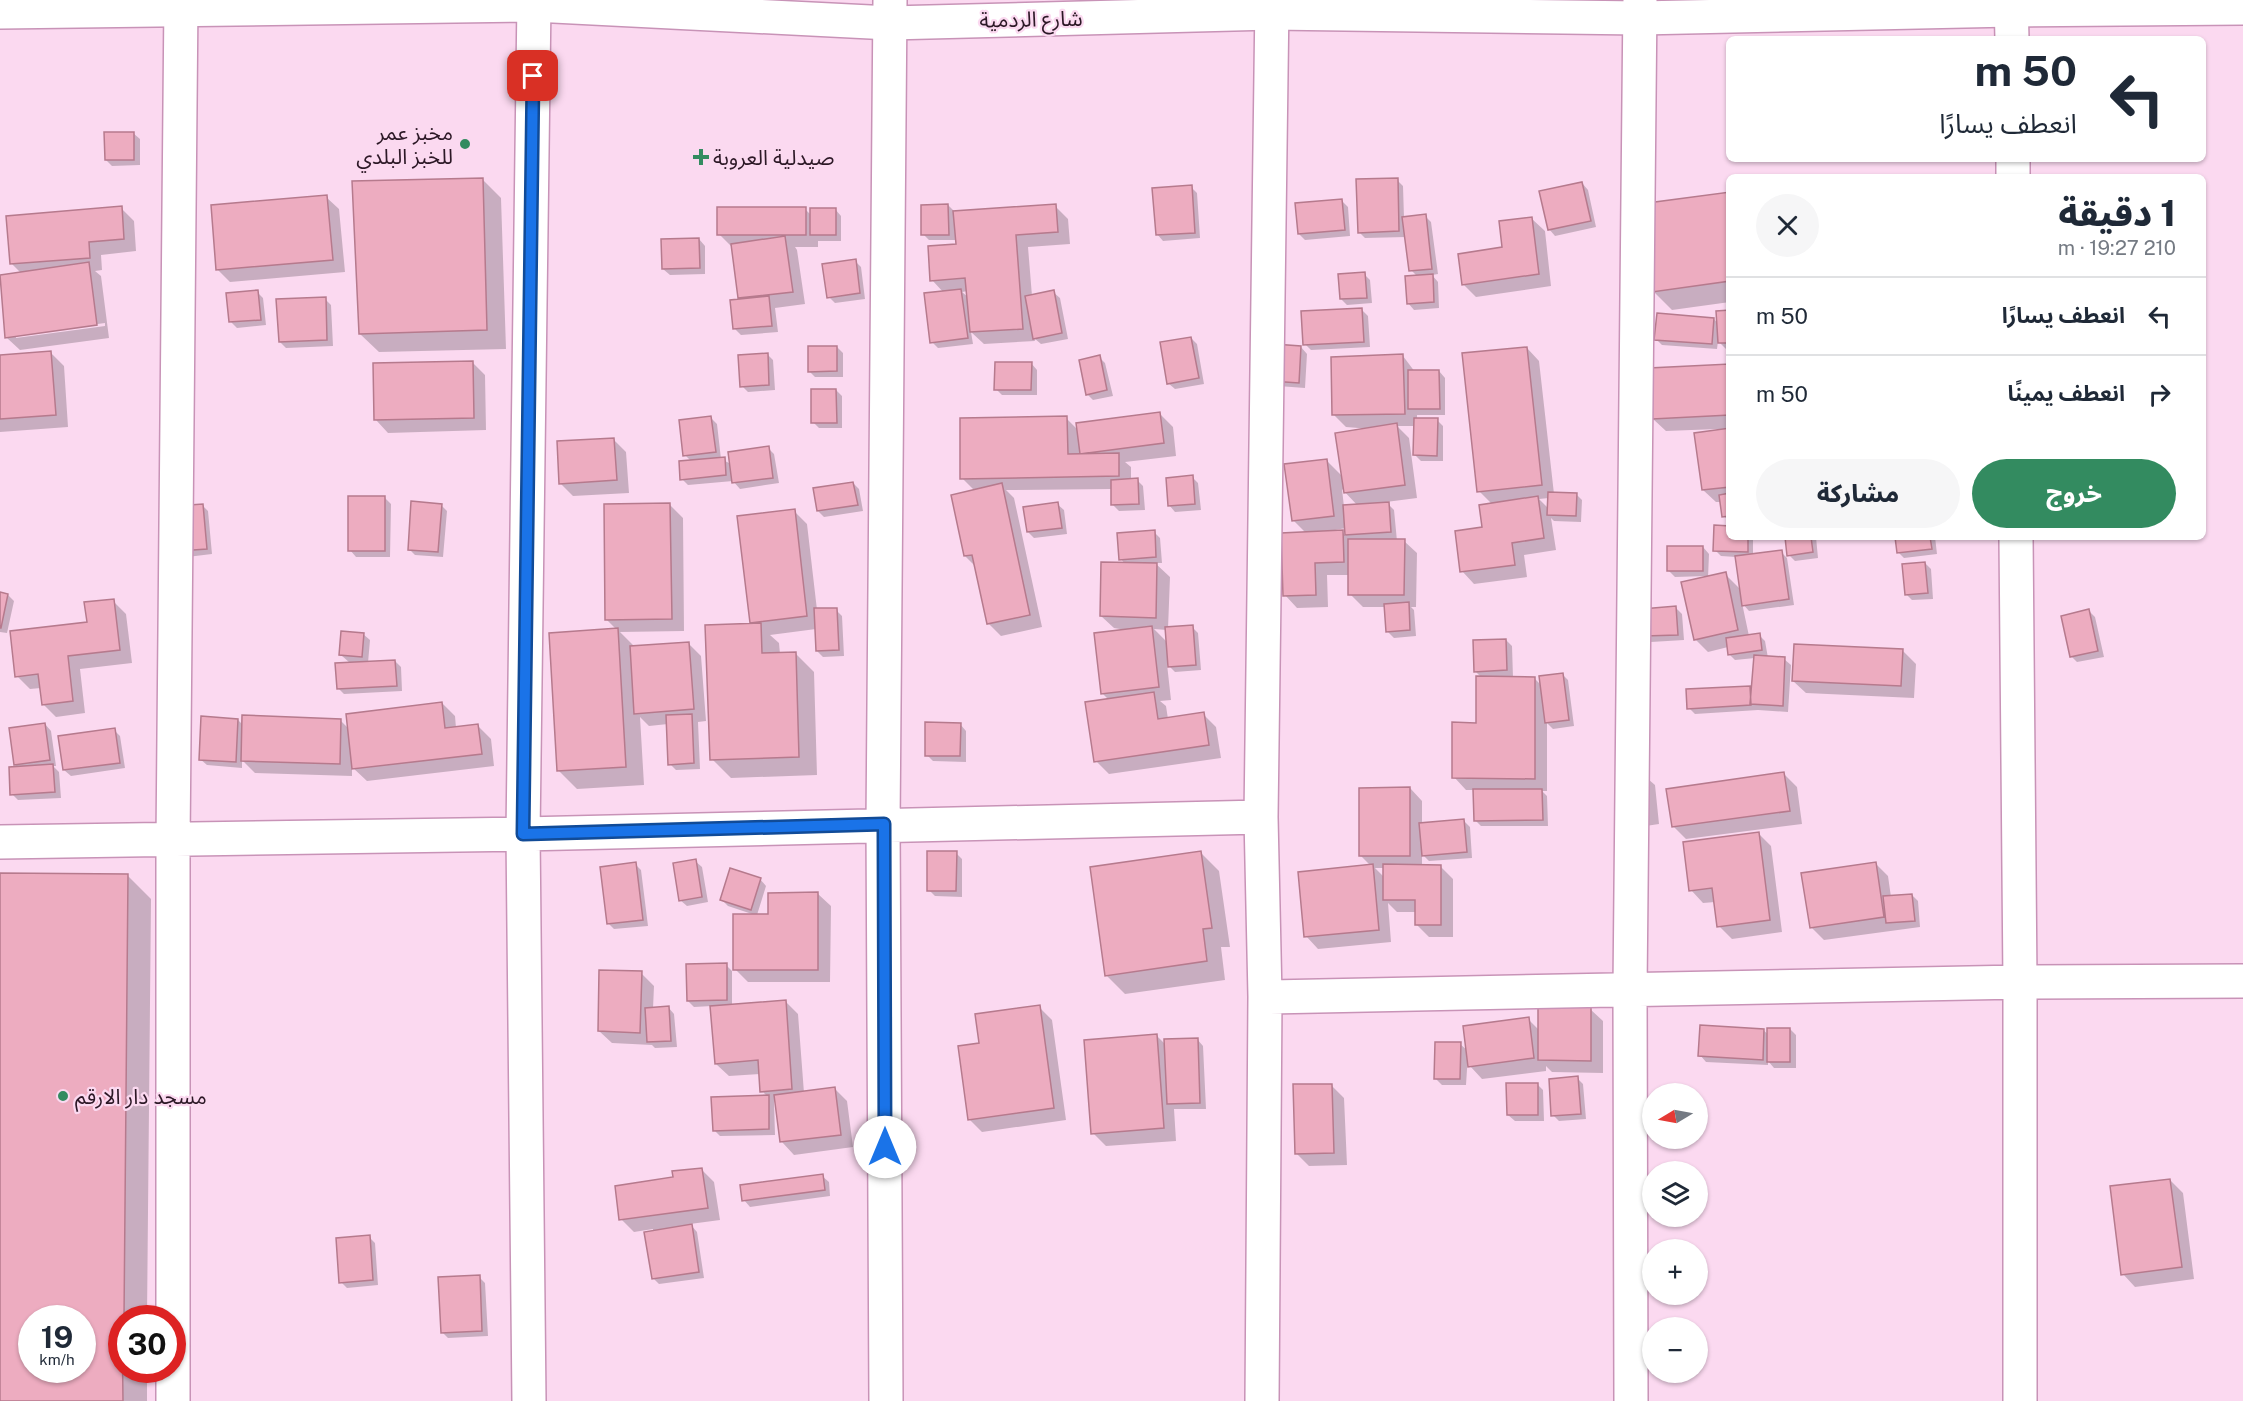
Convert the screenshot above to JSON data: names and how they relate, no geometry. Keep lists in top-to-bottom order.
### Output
{
  "streets": {
    "street": ["شارع الردمية"]
  },
  "places": {
    "other": ["مخبز عمر للخبز البلدي", "مسجد دار الارقم"],
    "health": ["صيدلية العروبة"]
  },
  "north": "left",
  "page": {
    "turn": ["50 m", "انعطف يسارًا"],
    "heading": ["1 دقيقة", "210 m · 19:27"],
    "list": [
      {
        "name": "انعطف يسارًا",
        "value": "50 m"
      },
      {
        "name": "انعطف يمينًا",
        "value": "50 m"
      }
    ],
    "buttons": ["خروج", "مشاركة"],
    "map_buttons": ["+", "−"],
    "speed": "19 km/h",
    "limit": "30"
  }
}
